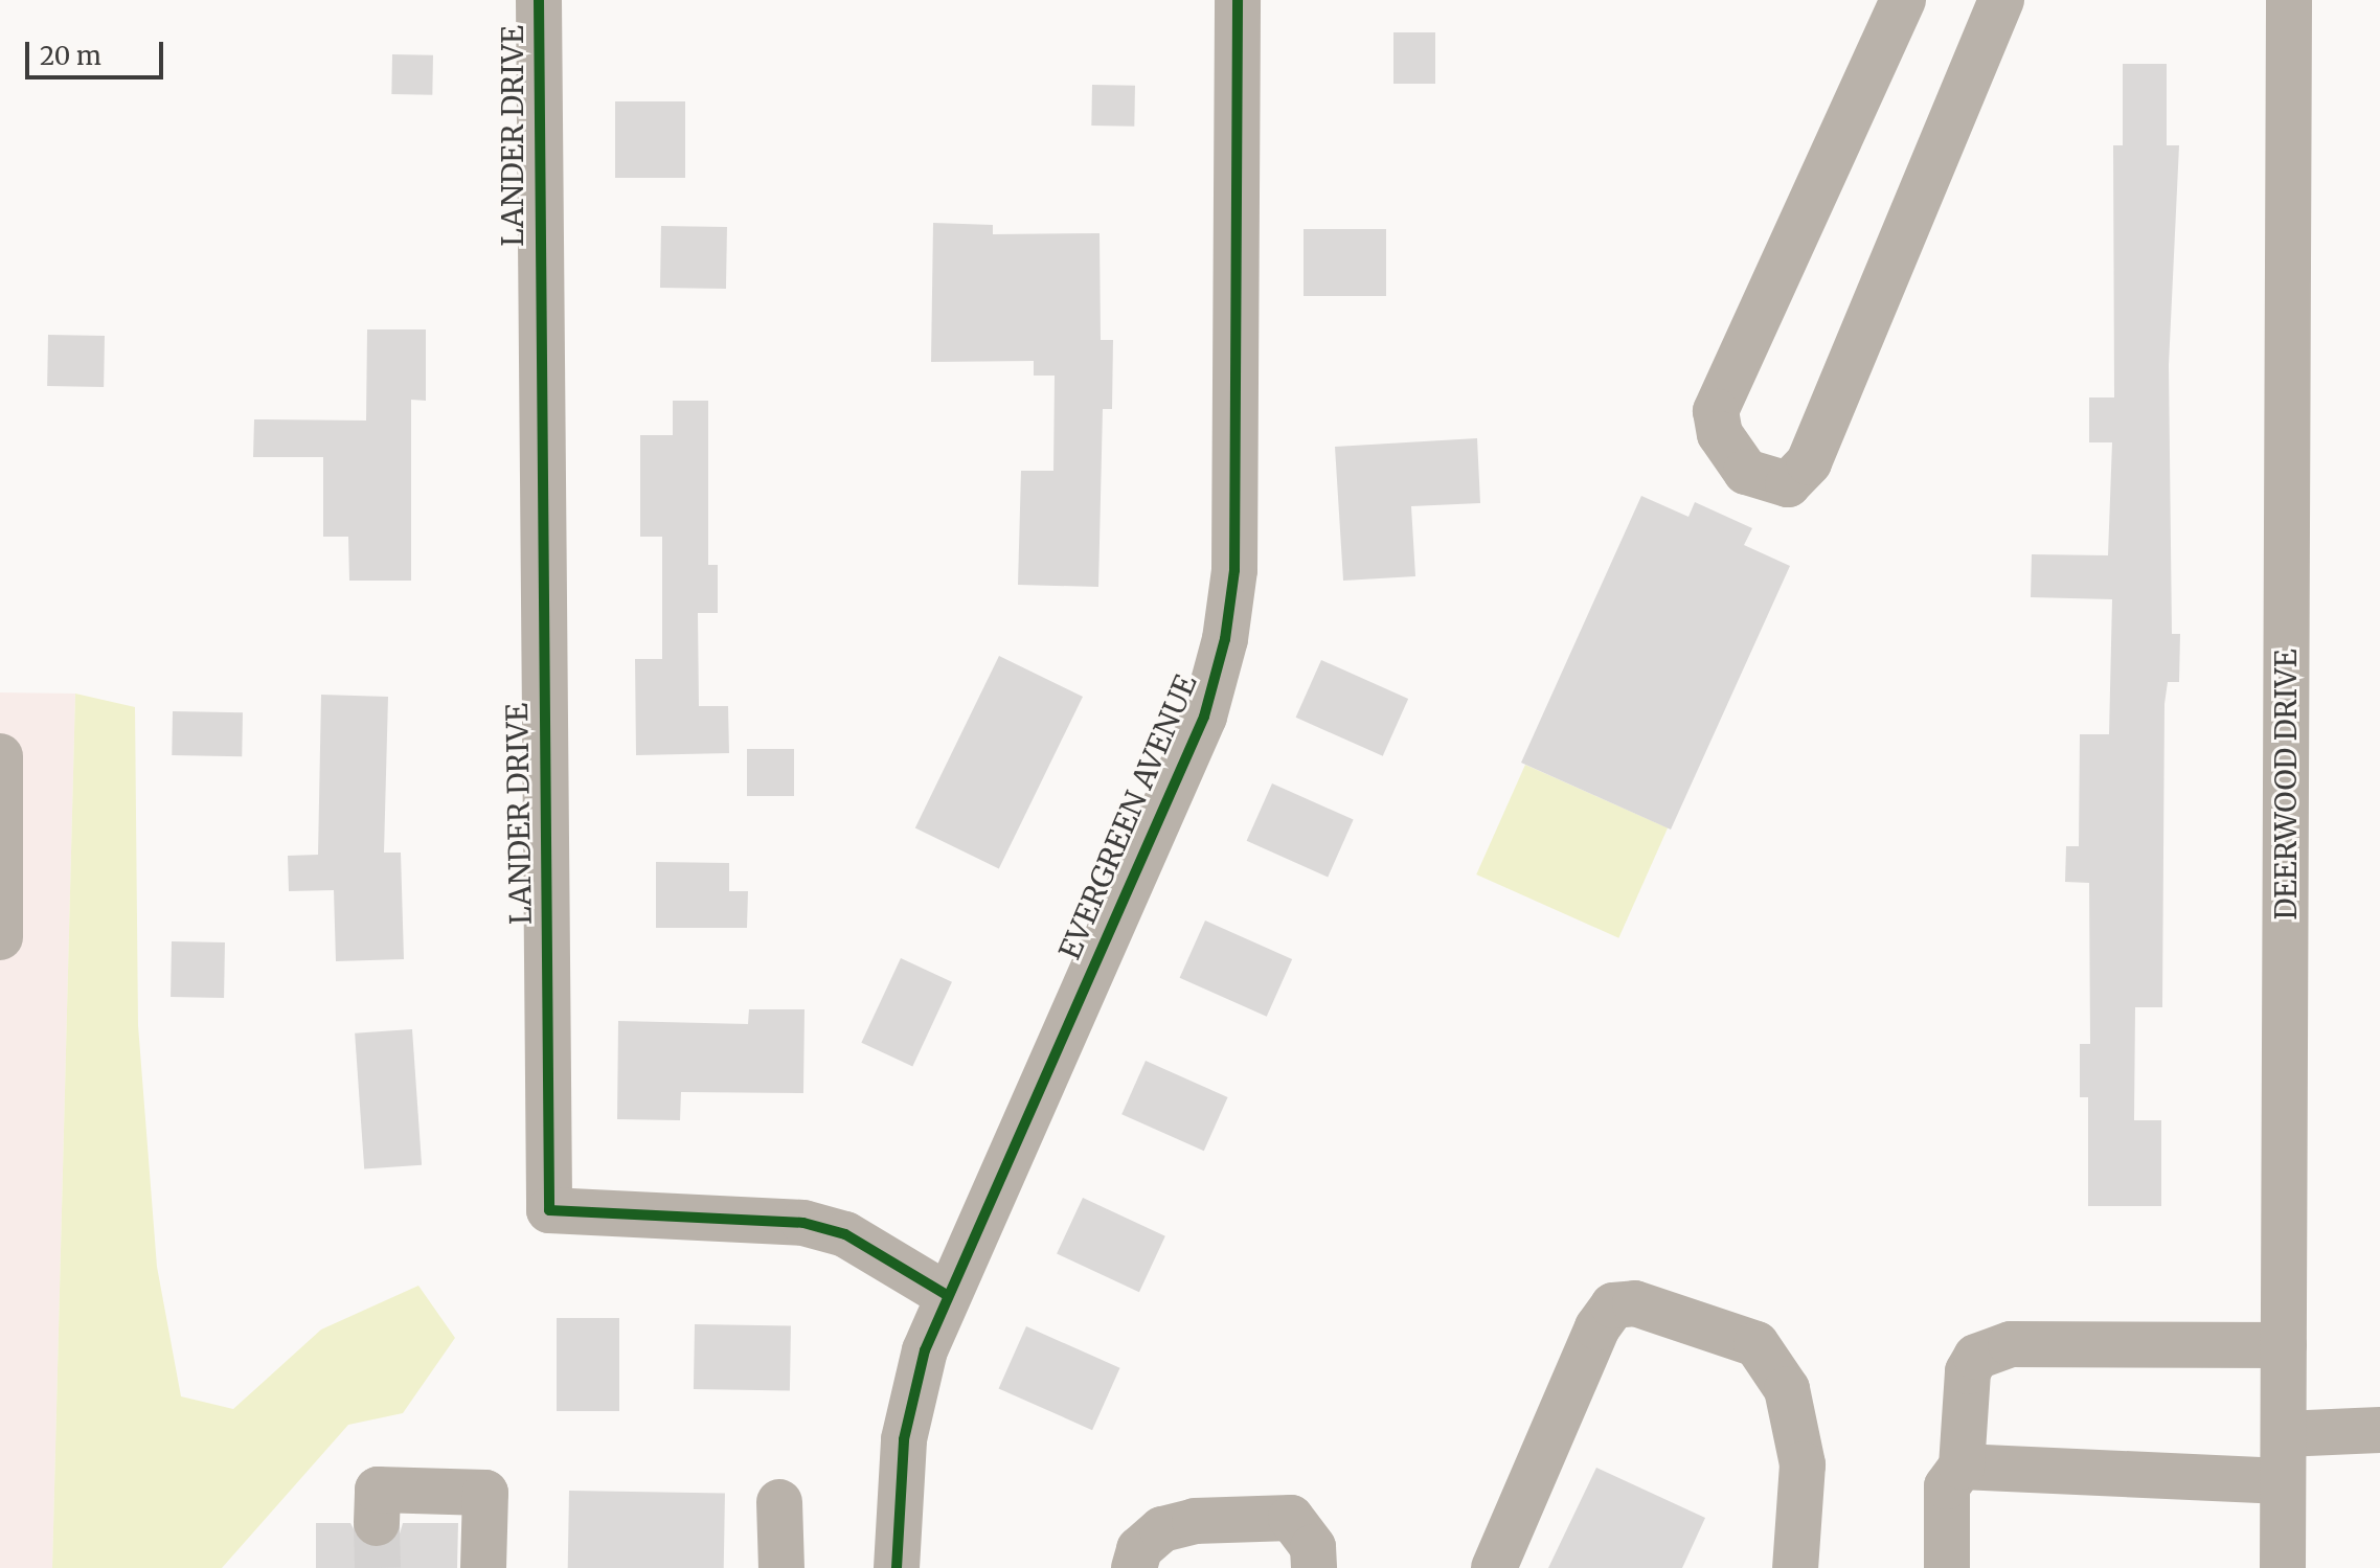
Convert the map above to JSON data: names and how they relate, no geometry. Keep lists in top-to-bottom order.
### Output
{
  "streets": {
    "street": ["LANDER DRIVE", "DEERWOOD DRIVE", "EVERGREEN AVENUE"]
  },
  "crossings": [
    ["LANDER DRIVE", "EVERGREEN AVENUE"]
  ],
  "scale_bar": "20 m"
}
